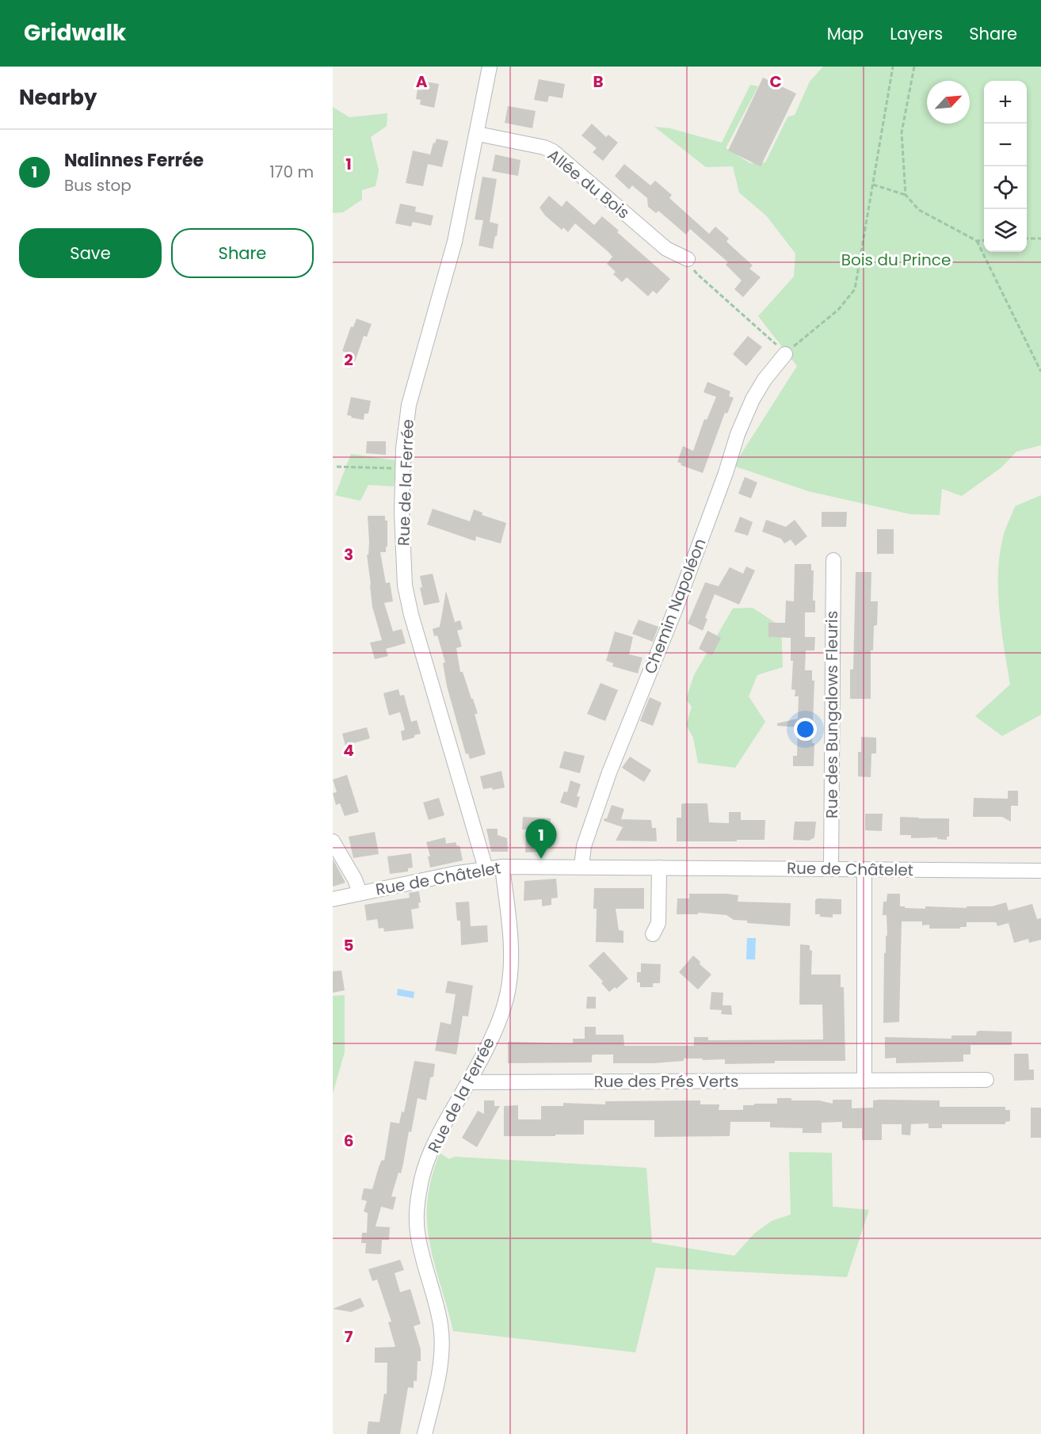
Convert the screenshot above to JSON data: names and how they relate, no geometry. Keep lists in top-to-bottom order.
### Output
{
  "streets": {
    "street": [
      "Allée du Bois",
      "Rue de la Ferrée",
      "Chemin Napoléon",
      "Rue des Bungalows Fleuris",
      "Rue de Châtelet",
      "Rue des Prés Verts"
    ]
  },
  "crossings": [
    ["Allée du Bois", "Rue de la Ferrée"],
    ["Rue de la Ferrée", "Rue de Châtelet"],
    ["Rue de la Ferrée", "Rue des Prés Verts"],
    ["Chemin Napoléon", "Rue de Châtelet"],
    ["Rue des Bungalows Fleuris", "Rue de Châtelet"]
  ],
  "parks": ["Bois du Prince"],
  "north": "top right",
  "page": {
    "header": "Gridwalk",
    "nav": ["Map", "Layers", "Share"],
    "heading": "Nearby",
    "map_buttons": ["+", "−"],
    "list": [
      {
        "mark": "1",
        "name": "Nalinnes Ferrée",
        "note": "Bus stop",
        "value": "170 m"
      }
    ],
    "buttons": ["Save", "Share"],
    "pins": "1"
  },
  "grid": {
    "columns": ["A", "B", "C"],
    "rows": [
      "1",
      "2",
      "3",
      "4",
      "5",
      "6",
      "7"
    ]
  }
}
